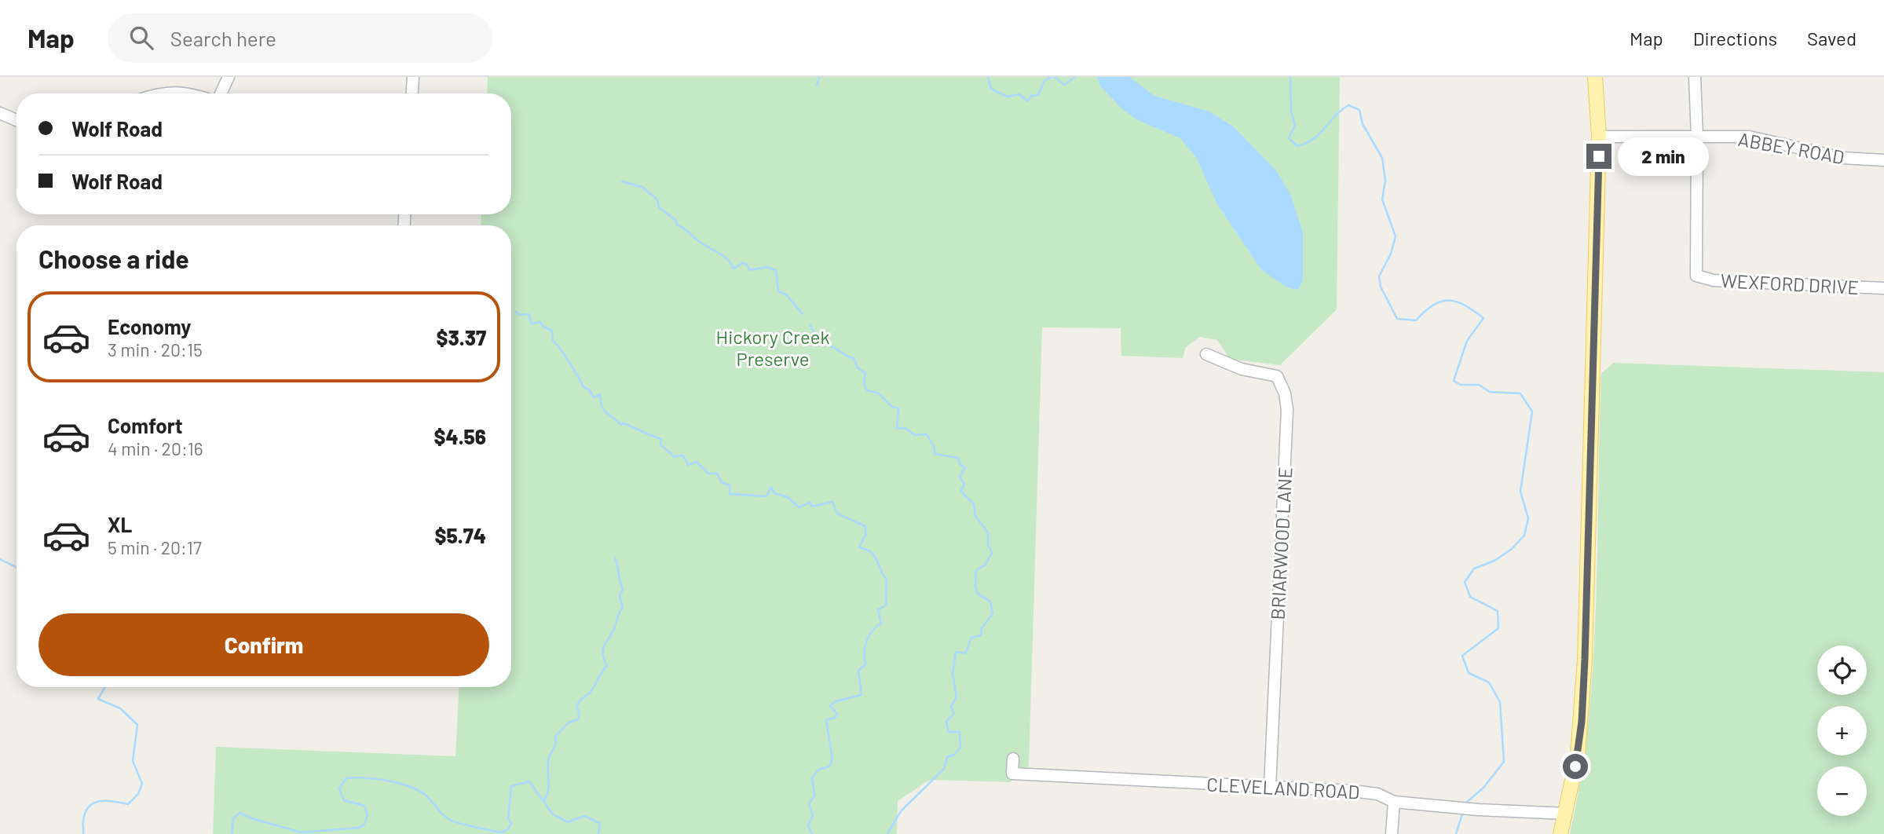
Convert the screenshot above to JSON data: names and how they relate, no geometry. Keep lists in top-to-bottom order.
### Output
{
  "streets": {
    "street": [
      "ABBEY ROAD",
      "WEXFORD DRIVE",
      "BRIARWOOD LANE",
      "CLEVELAND ROAD"
    ]
  },
  "crossings": [
    ["ABBEY ROAD", "WEXFORD DRIVE"],
    ["BRIARWOOD LANE", "CLEVELAND ROAD"]
  ],
  "parks": ["Hickory Creek Preserve"],
  "page": {
    "header": "Map",
    "search": "Search here",
    "nav": ["Map", "Directions", "Saved"],
    "banner": ["Wolf Road", "Wolf Road"],
    "bubble": "2 min",
    "heading": "Choose a ride",
    "list": [
      {
        "name": "Economy",
        "note": "3 min · 20:15",
        "value": "$3.37"
      },
      {
        "name": "Comfort",
        "note": "4 min · 20:16",
        "value": "$4.56"
      },
      {
        "name": "XL",
        "note": "5 min · 20:17",
        "value": "$5.74"
      }
    ],
    "buttons": "Confirm",
    "map_buttons": ["+", "−"]
  }
}
